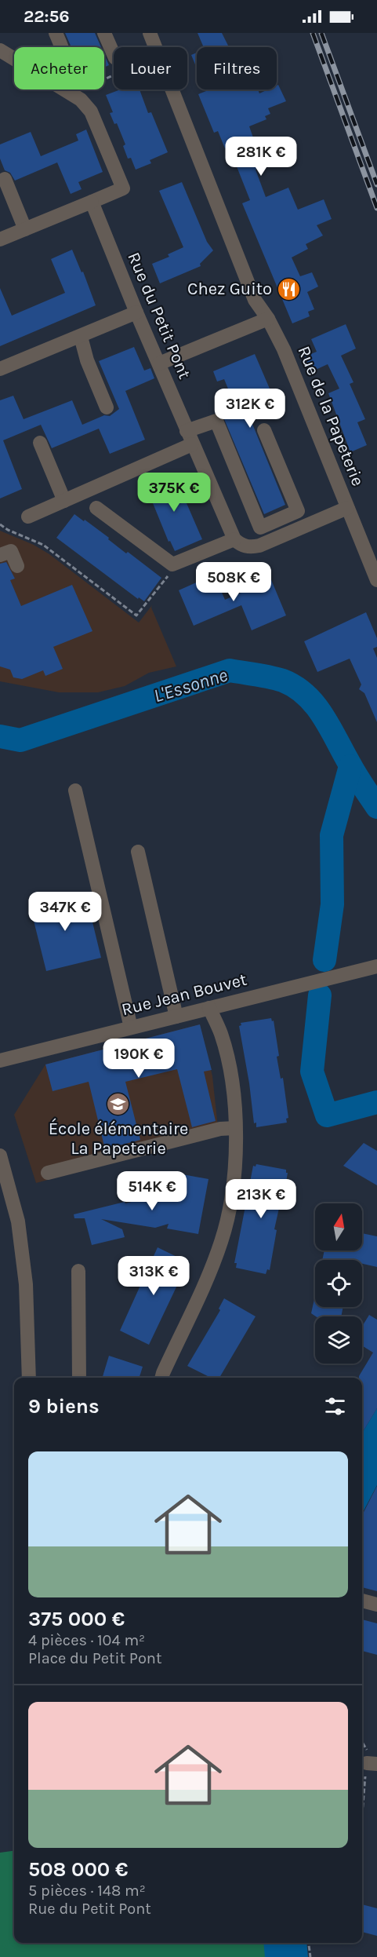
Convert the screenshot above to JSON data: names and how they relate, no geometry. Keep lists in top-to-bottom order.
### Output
{
  "streets": {
    "street": ["Rue du Petit Pont", "Rue de la Papeterie", "Rue Jean Bouvet"]
  },
  "water": ["L'Essonne"],
  "places": {
    "restaurant": ["Chez Guito"],
    "school or university": ["École élémentaire La Papeterie"]
  },
  "north": "top",
  "page": {
    "status": "22:56",
    "chip": ["Acheter", "Louer", "Filtres"],
    "price": [
      "281K €",
      "312K €",
      "375K €",
      "508K €",
      "347K €",
      "190K €",
      "514K €",
      "213K €",
      "313K €"
    ],
    "heading": "9 biens",
    "list": [
      {
        "name": "375 000 €",
        "note": "4 pièces · 104 m² · Place du Petit Pont"
      },
      {
        "name": "508 000 €",
        "note": "5 pièces · 148 m² · Rue du Petit Pont"
      }
    ]
  }
}
